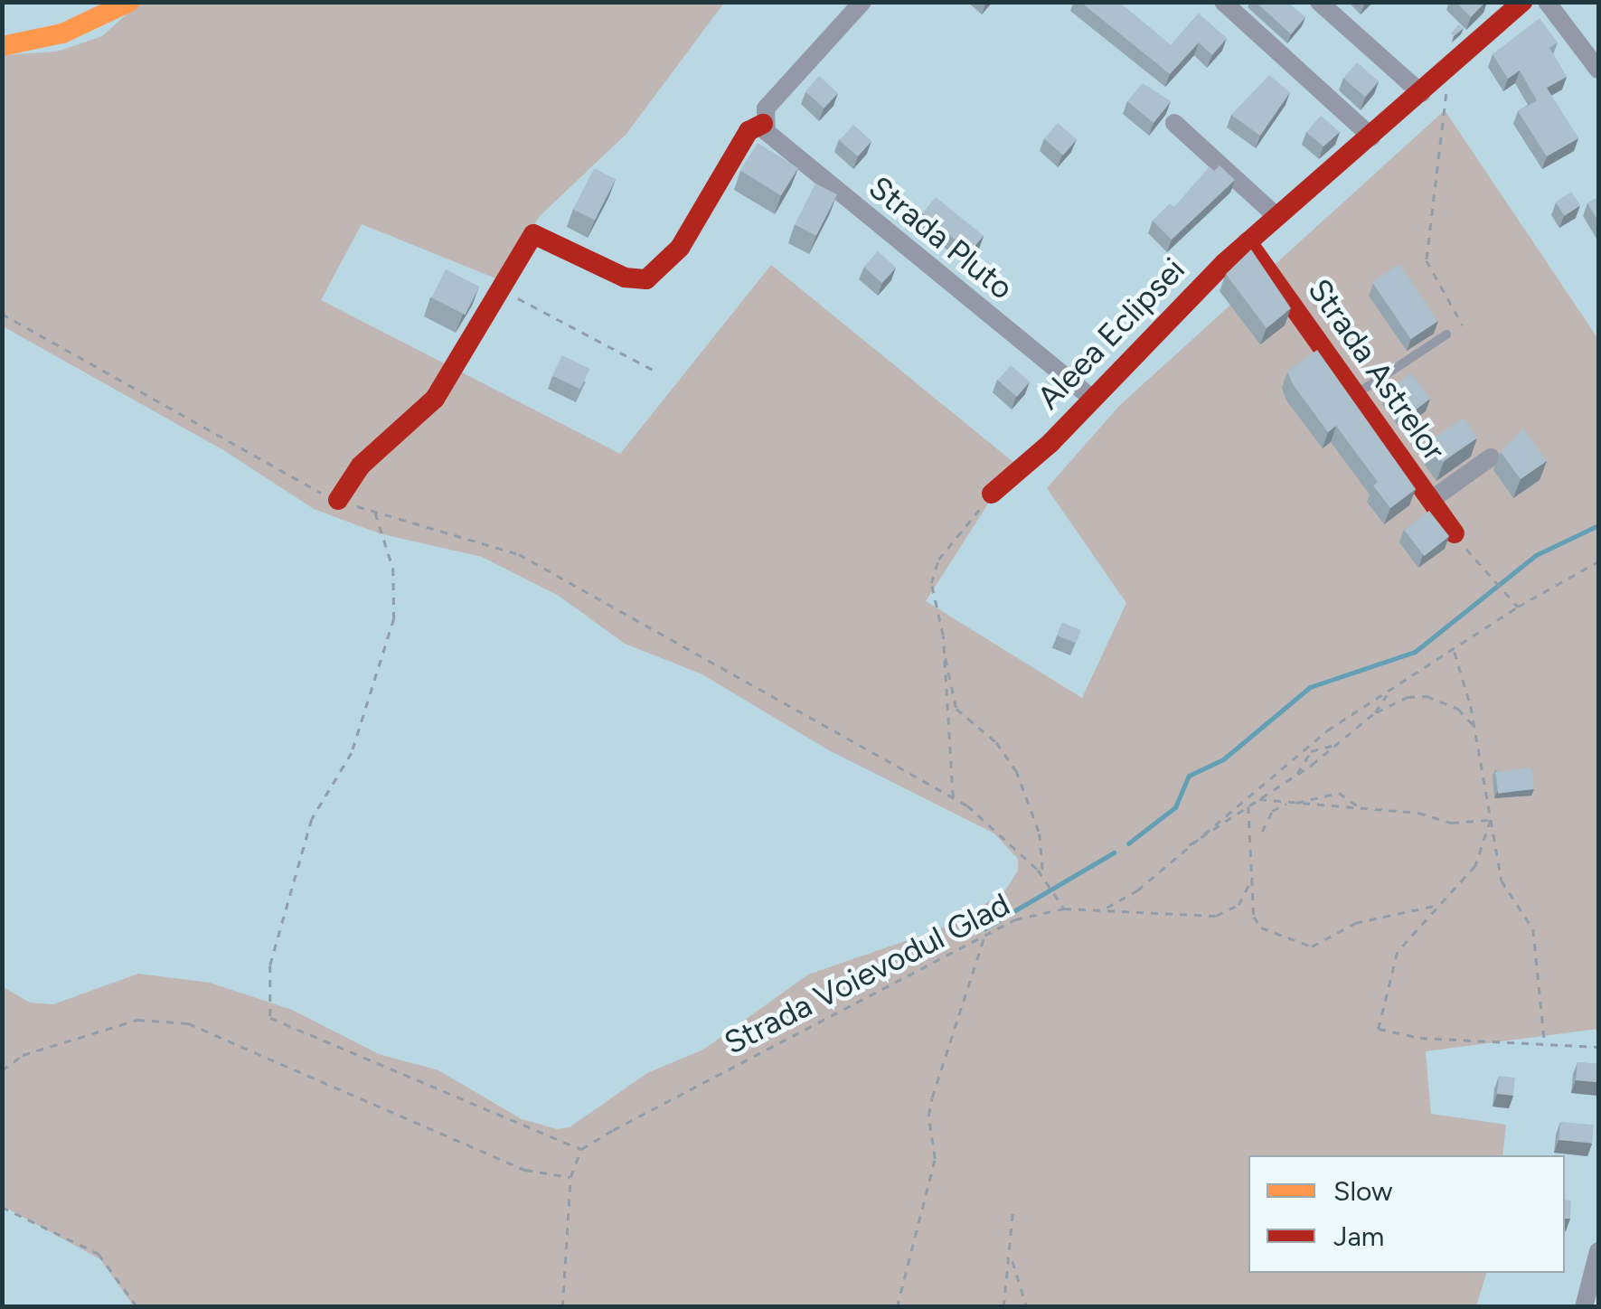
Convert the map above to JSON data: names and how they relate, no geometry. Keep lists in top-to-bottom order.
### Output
{
  "streets": {
    "street": ["Strada Pluto", "Aleea Eclipsei", "Strada Astrelor"],
    "path": ["Strada Voievodul Glad"]
  },
  "crossings": [
    ["Strada Pluto", "Aleea Eclipsei"],
    ["Aleea Eclipsei", "Strada Astrelor"]
  ],
  "legend": ["Slow", "Jam"]
}
